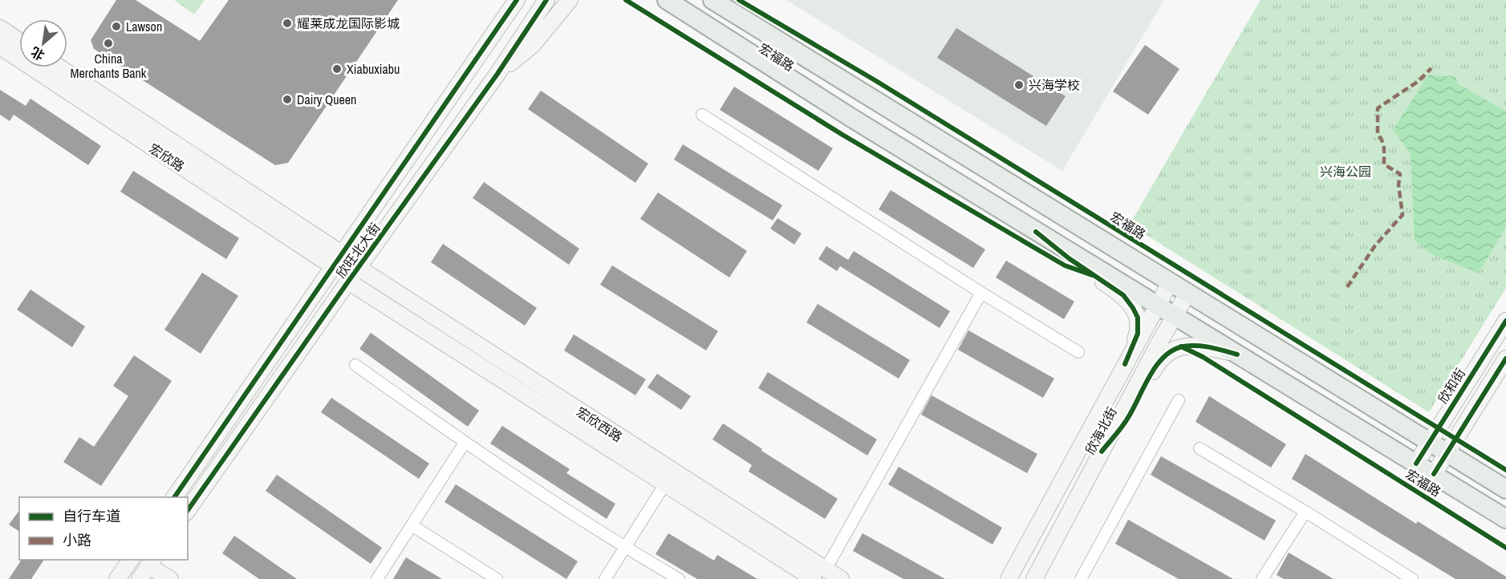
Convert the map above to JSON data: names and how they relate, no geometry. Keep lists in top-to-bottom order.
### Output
{
  "streets": {
    "main road": ["宏福路"],
    "street": [
      "宏欣路",
      "欣旺北大街",
      "欣和街",
      "宏欣西路",
      "欣海北街"
    ]
  },
  "crossings": [
    ["宏福路", "欣和街"],
    ["宏福路", "欣海北街"],
    ["宏欣路", "欣旺北大街"],
    ["欣旺北大街", "宏欣西路"]
  ],
  "parks": ["兴海公园"],
  "places": [
    "耀莱成龙国际影城",
    "Lawson",
    "China Merchants Bank",
    "Xiabuxiabu",
    "兴海学校",
    "Dairy Queen"
  ],
  "legend": ["自行车道", "小路"],
  "north": "bottom left"
}
